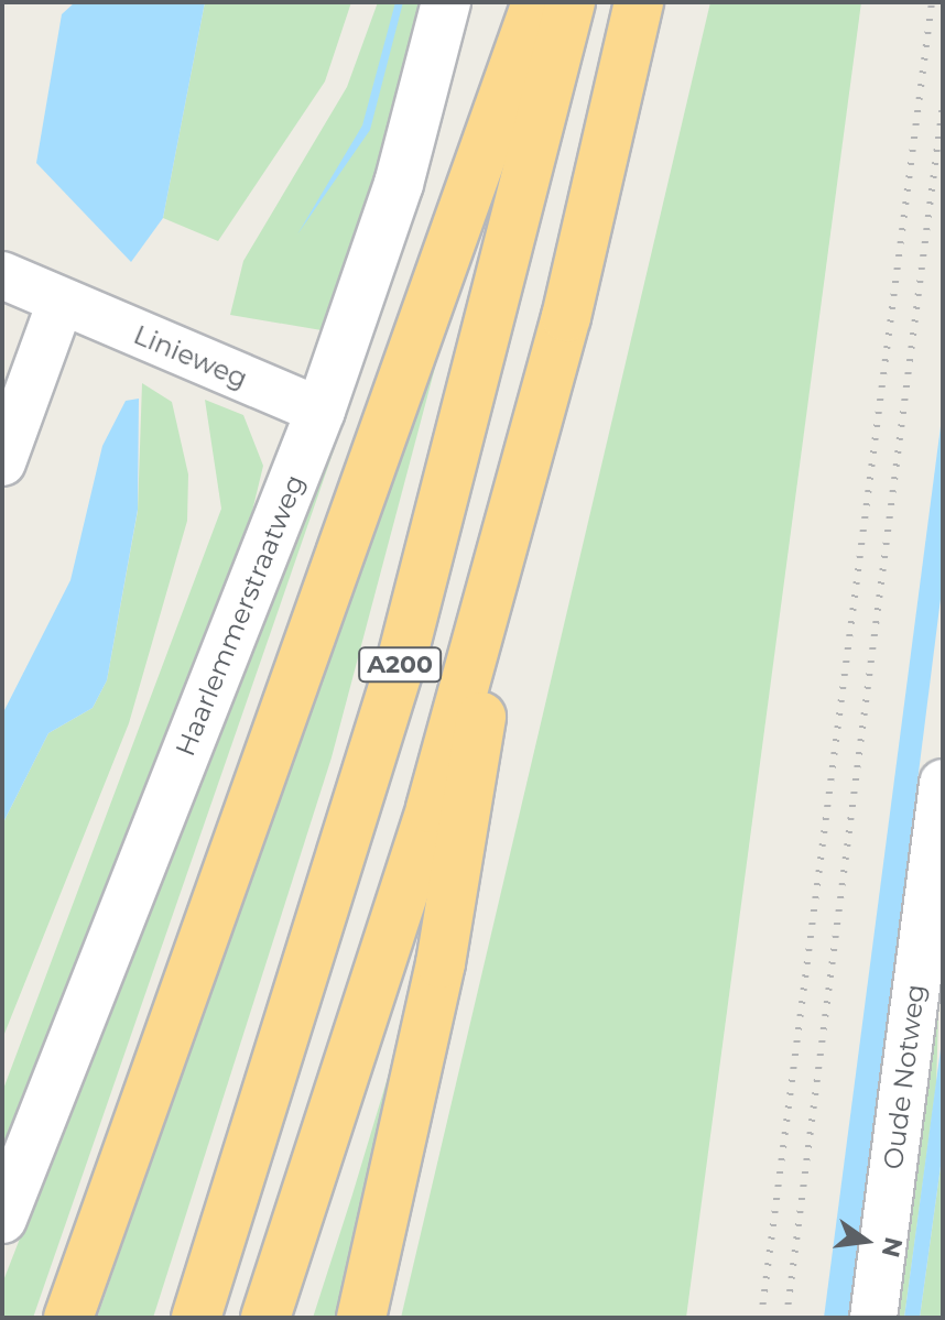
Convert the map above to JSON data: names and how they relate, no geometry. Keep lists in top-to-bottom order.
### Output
{
  "streets": {
    "highway": ["A200"],
    "main road": ["Haarlemmerstraatweg"],
    "street": ["Linieweg", "Oude Notweg"]
  },
  "crossings": [
    ["Linieweg", "Haarlemmerstraatweg"]
  ],
  "north": "right"
}
